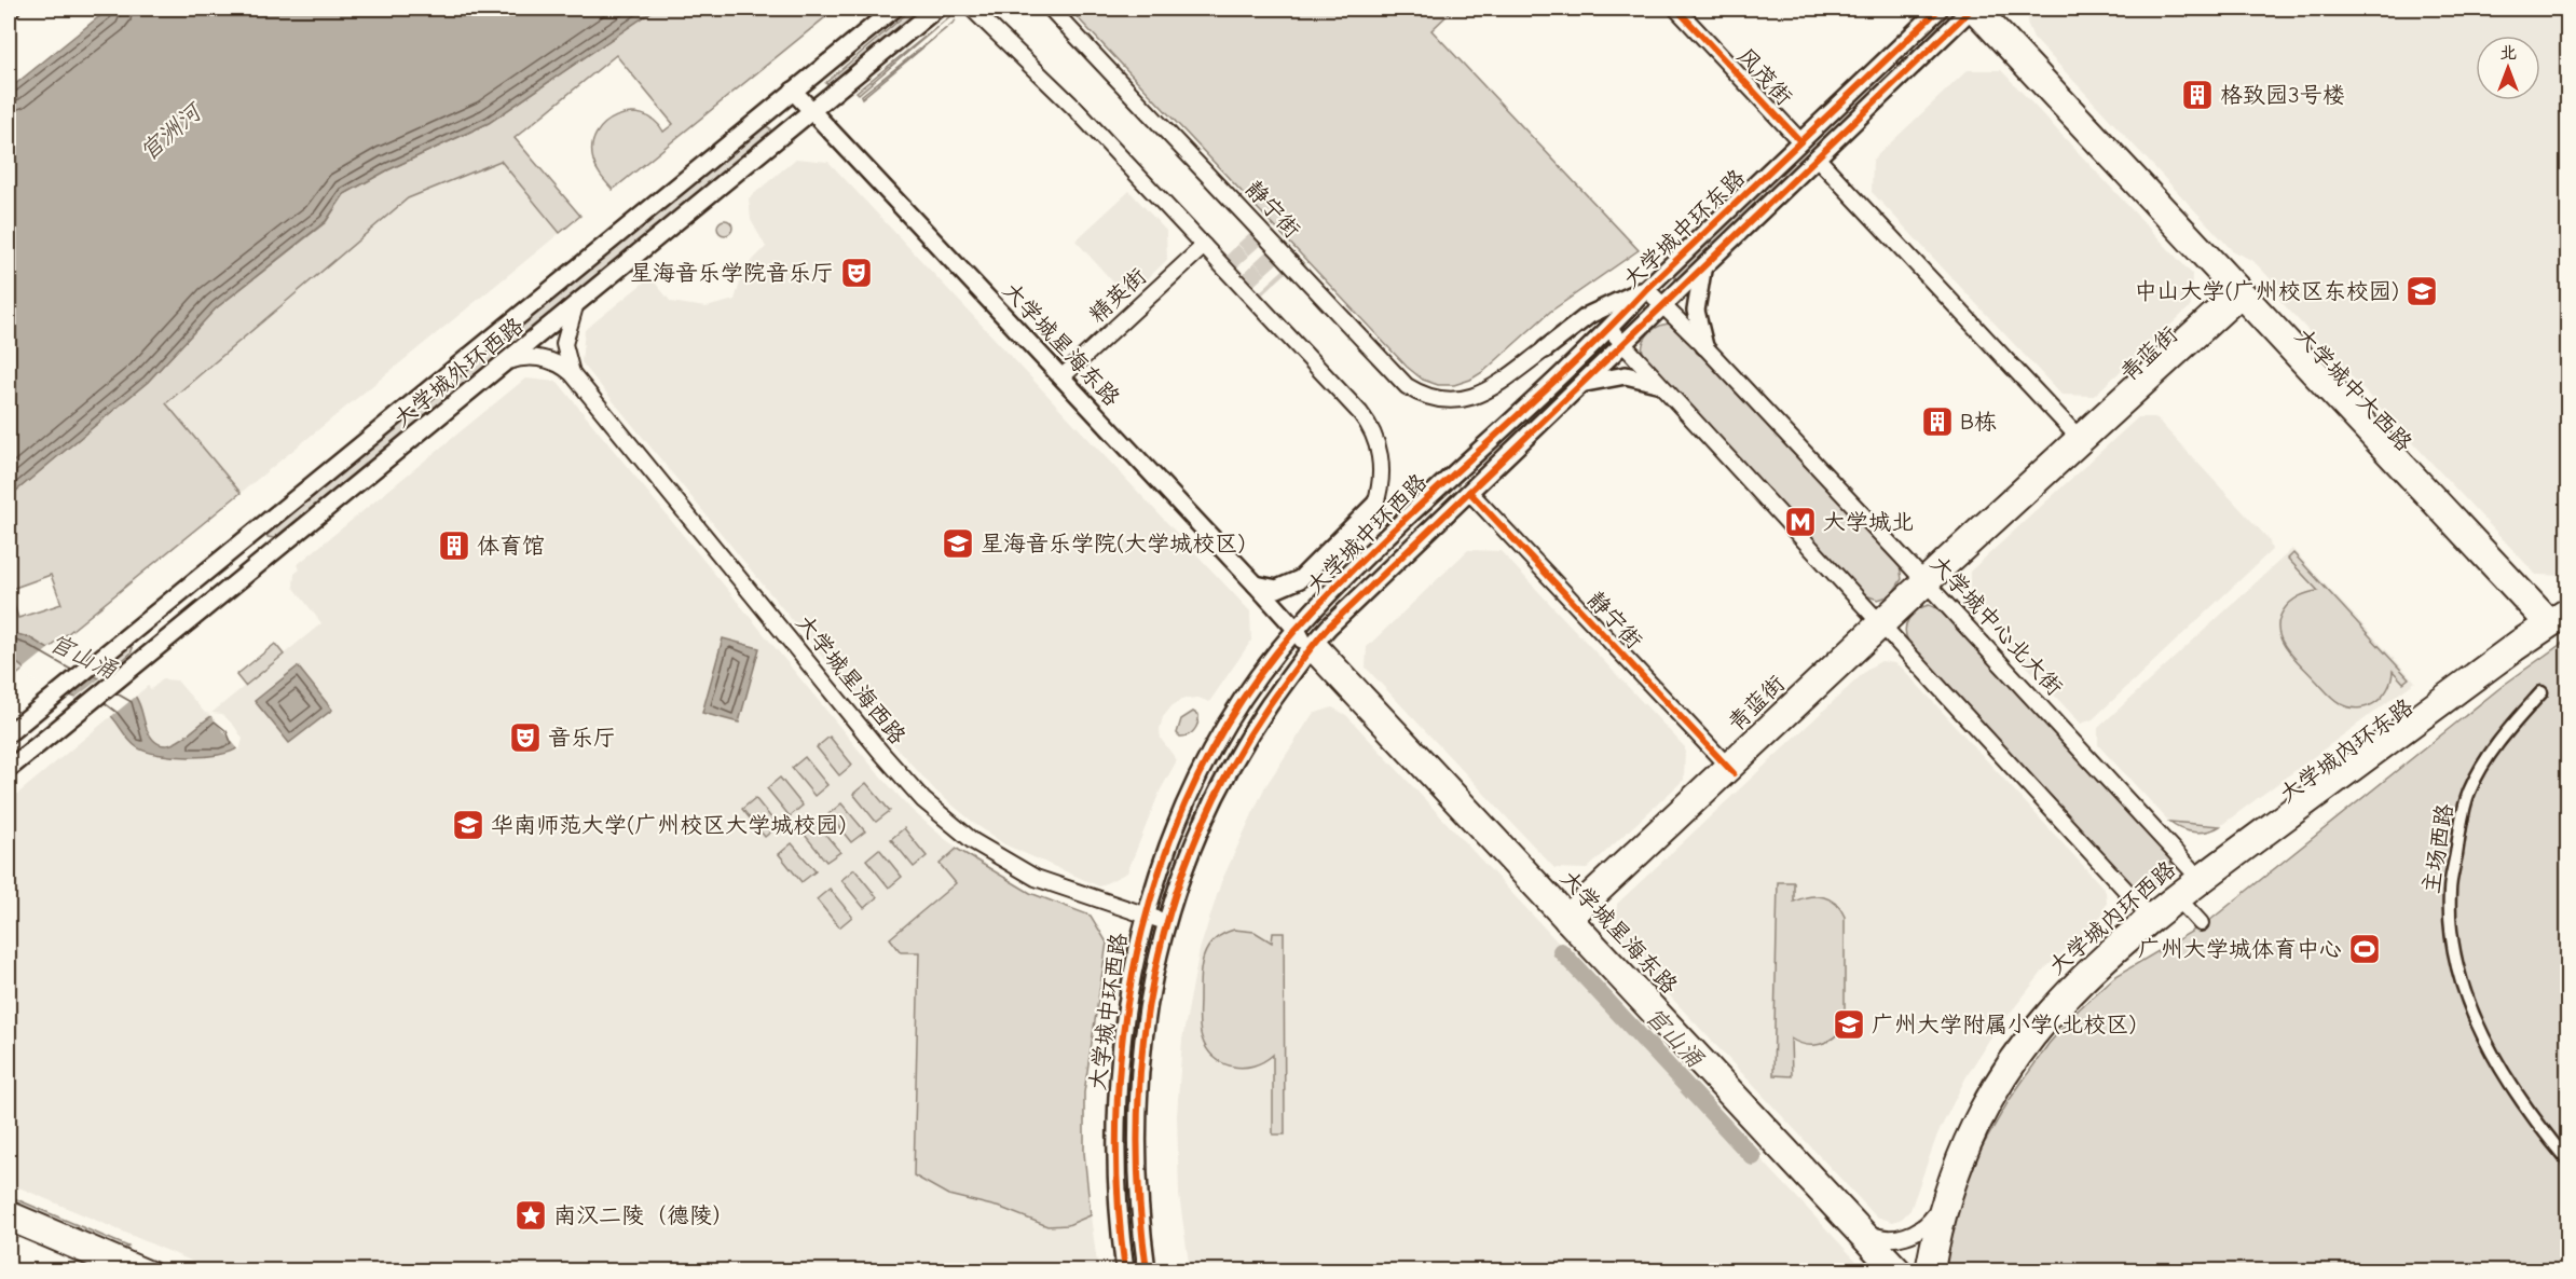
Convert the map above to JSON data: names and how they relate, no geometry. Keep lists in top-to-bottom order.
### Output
{
  "streets": {
    "main road": [
      "风茂街",
      "静宁街",
      "大学城中环东路",
      "精英街",
      "大学城星海东路",
      "青蓝街",
      "大学城外环西路",
      "大学城中大西路",
      "大学城中环西路",
      "大学城中心北大街",
      "大学城星海西路",
      "大学城内环东路",
      "大学城内环西路"
    ],
    "street": ["主场西路"]
  },
  "crossings": [
    ["风茂街", "大学城中环东路"],
    ["静宁街", "大学城中环东路"],
    ["静宁街", "青蓝街"],
    ["静宁街", "大学城中环西路"],
    ["大学城中环东路", "大学城中大西路"],
    ["大学城中环东路", "大学城中环西路"],
    ["大学城中环东路", "大学城中心北大街"],
    ["精英街", "大学城星海东路"],
    ["大学城星海东路", "青蓝街"],
    ["大学城星海东路", "大学城外环西路"],
    ["大学城星海东路", "大学城中环西路"],
    ["青蓝街", "大学城中大西路"],
    ["青蓝街", "大学城中心北大街"],
    ["大学城外环西路", "大学城星海西路"],
    ["大学城中大西路", "大学城内环东路"],
    ["大学城中环西路", "大学城星海西路"],
    ["大学城中心北大街", "大学城内环东路"],
    ["大学城中心北大街", "大学城内环西路"],
    ["大学城内环东路", "大学城内环西路"]
  ],
  "water": ["官洲河", "官山涌"],
  "places": {
    "building": ["格致园3号楼", "B栋", "体育馆"],
    "theatre": ["星海音乐学院音乐厅", "音乐厅"],
    "school or university": [
      "中山大学(广州校区东校园)",
      "星海音乐学院(大学城校区)",
      "华南师范大学(广州校区大学城校园)",
      "广州大学附属小学(北校区)"
    ],
    "metro station": ["大学城北"],
    "sports": ["广州大学城体育中心"],
    "place": ["南汉二陵（德陵）"]
  },
  "north": "top"
}
